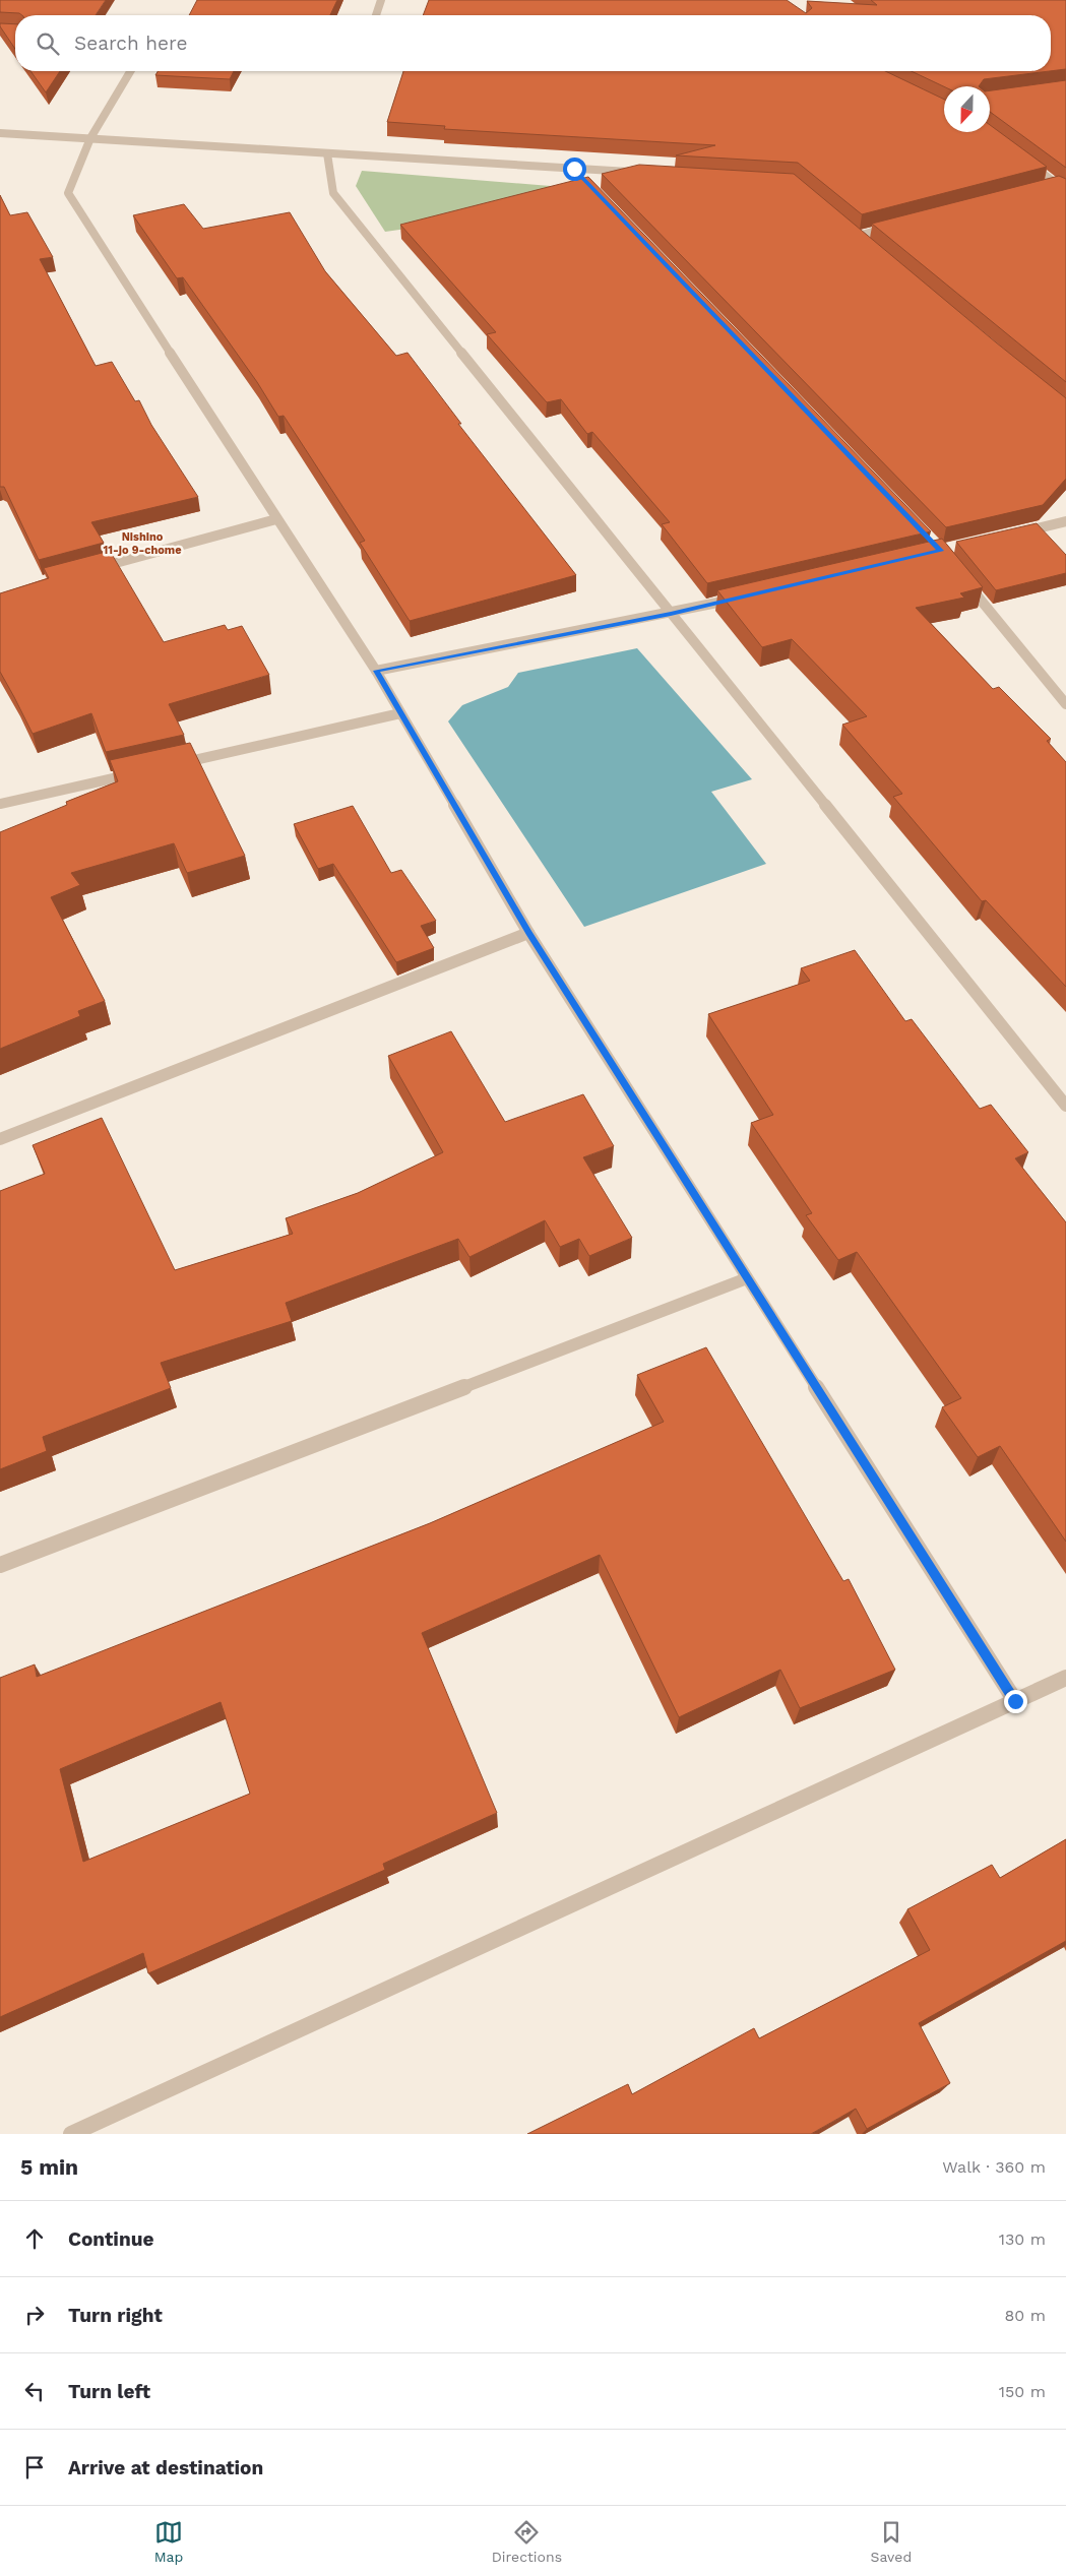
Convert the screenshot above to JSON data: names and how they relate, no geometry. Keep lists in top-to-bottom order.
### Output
{
  "districts": ["Nishino 11-jo 9-chome"],
  "north": "bottom",
  "page": {
    "search": "Search here",
    "heading": ["5 min", "Walk · 360 m"],
    "list": [
      ["Continue", "130 m"],
      ["Turn right", "80 m"],
      ["Turn left", "150 m"],
      "Arrive at destination"
    ],
    "nav": ["Map", "Directions", "Saved"]
  }
}
